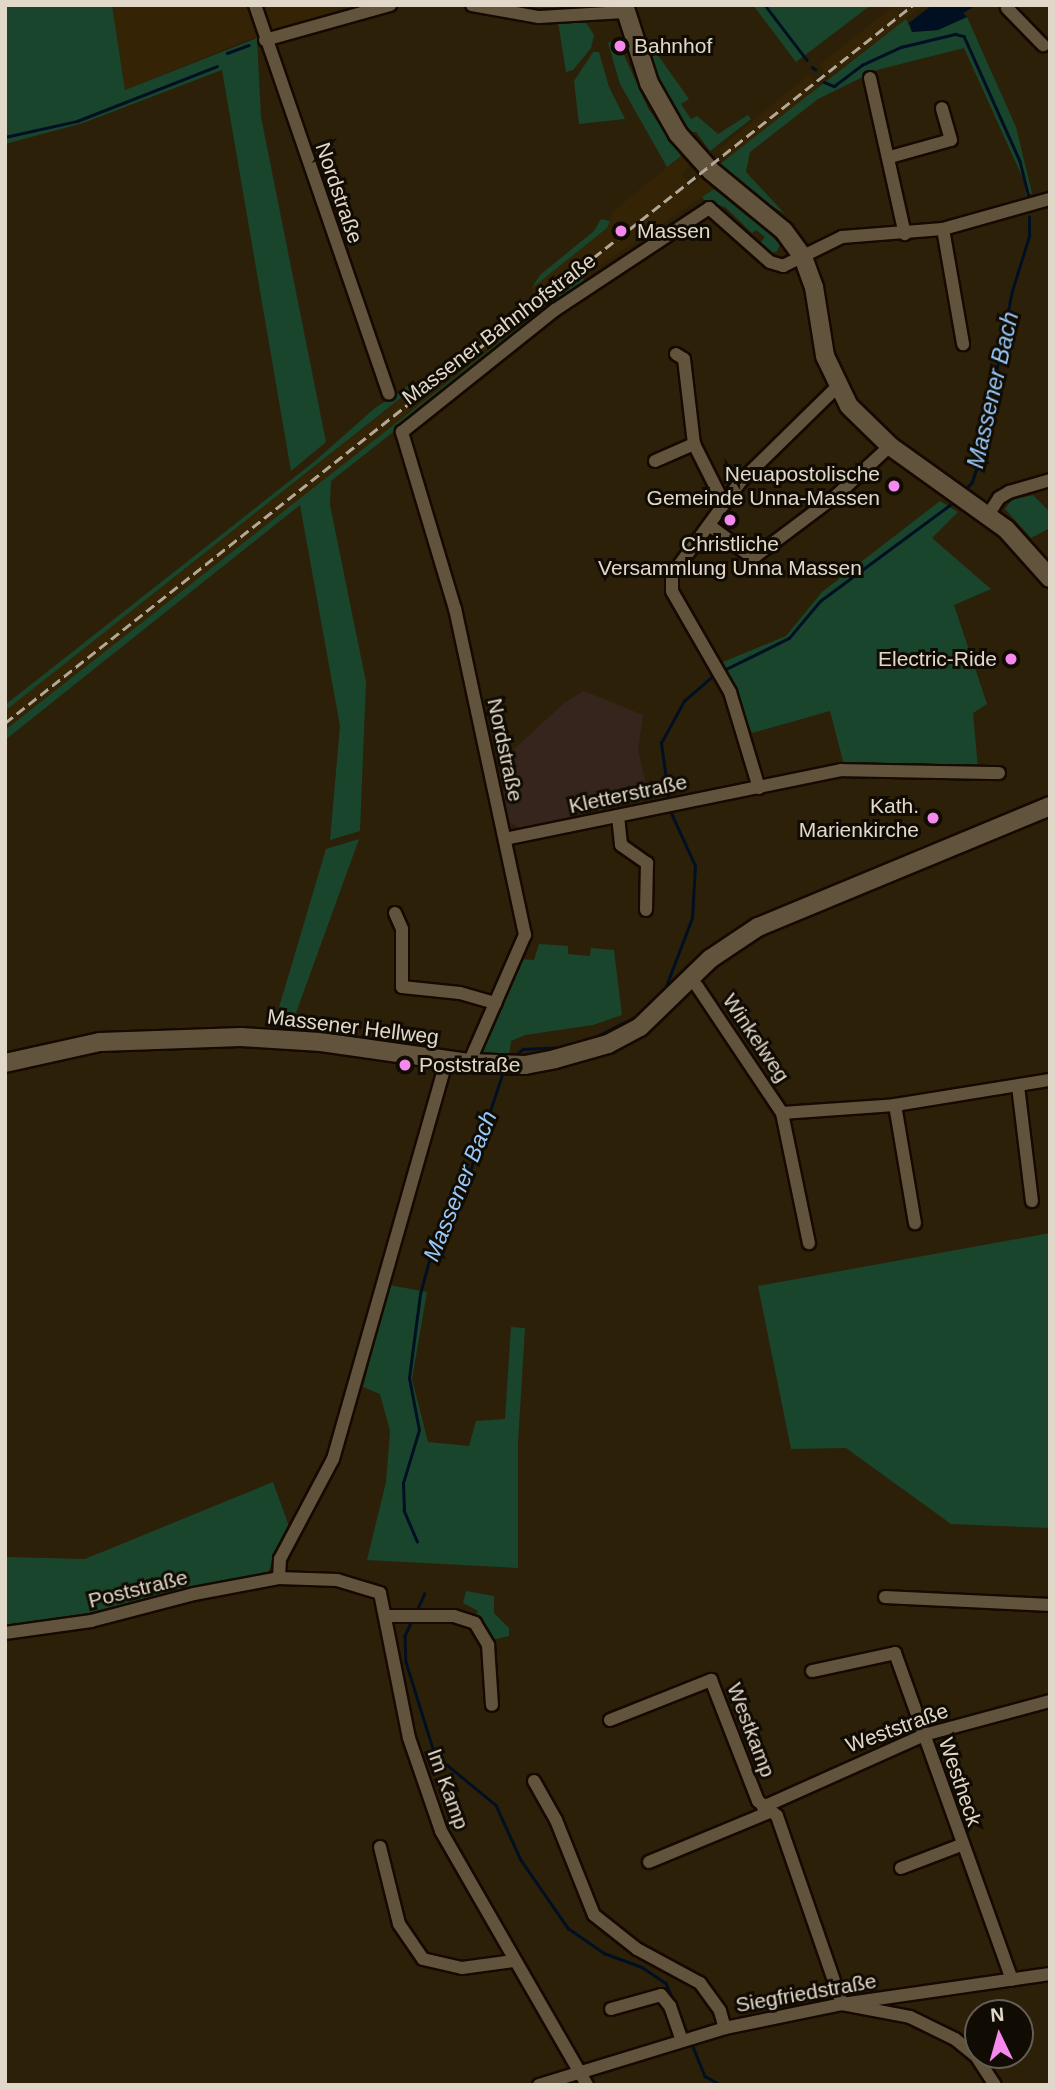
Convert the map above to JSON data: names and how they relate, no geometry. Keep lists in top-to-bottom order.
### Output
{
  "streets": {
    "main road": ["Massener Hellweg"],
    "street": [
      "Nordstraße",
      "Massener Bahnhofstraße",
      "Kletterstraße",
      "Winkelweg",
      "Poststraße",
      "Weststraße",
      "Westkamp",
      "Westheck",
      "Im Kamp",
      "Siegfriedstraße"
    ]
  },
  "crossings": [
    ["Nordstraße", "Massener Bahnhofstraße"],
    ["Nordstraße", "Kletterstraße"],
    ["Nordstraße", "Massener Hellweg"],
    ["Poststraße", "Im Kamp"],
    ["Weststraße", "Westkamp"],
    ["Weststraße", "Westheck"],
    ["Westkamp", "Siegfriedstraße"],
    ["Westheck", "Siegfriedstraße"]
  ],
  "water": ["Massener Bach"],
  "places": [
    "Bahnhof",
    "Massen",
    "Neuapostolische Gemeinde Unna-Massen",
    "Christliche Versammlung Unna Massen",
    "Electric-Ride",
    "Kath. Marienkirche",
    "Poststraße"
  ],
  "north": "top"
}
